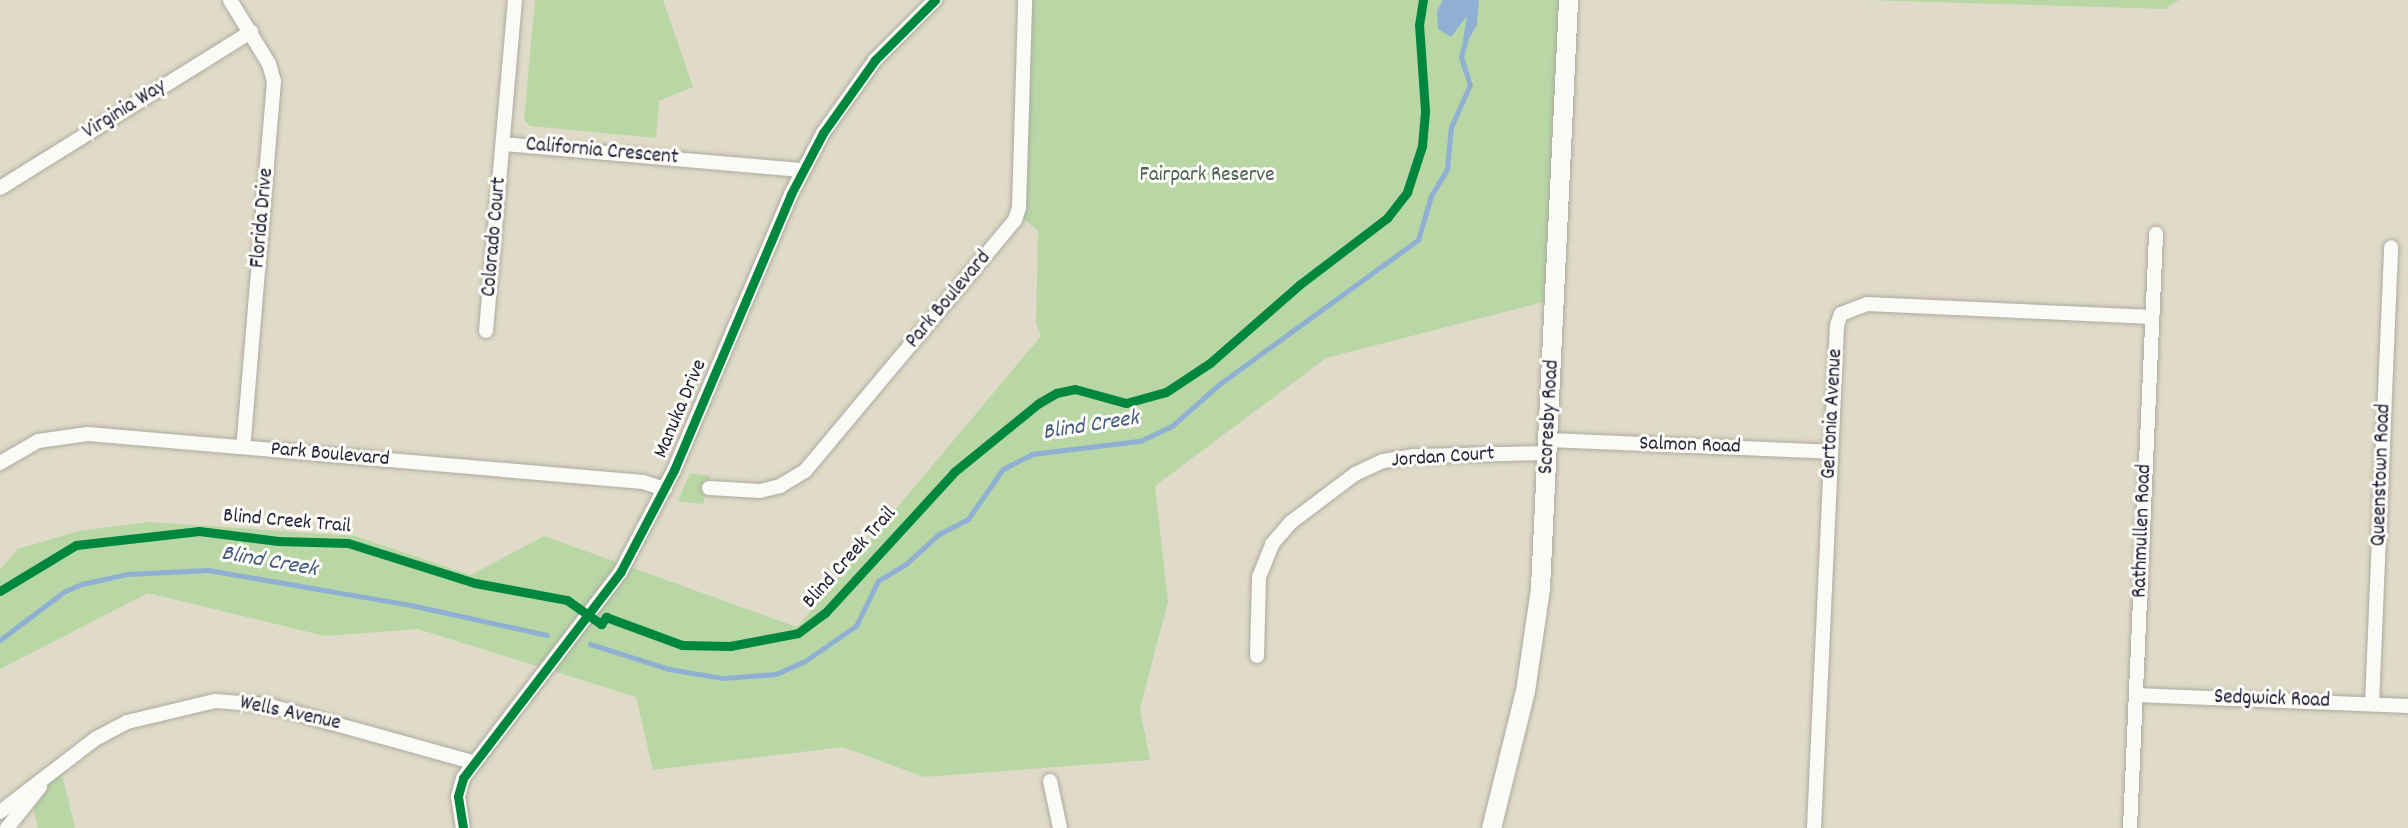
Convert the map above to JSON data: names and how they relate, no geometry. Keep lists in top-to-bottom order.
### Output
{
  "streets": {
    "main road": ["Scoresby Road"],
    "street": [
      "Virginia Way",
      "California Crescent",
      "Florida Drive",
      "Colorado Court",
      "Park Boulevard",
      "Manuka Drive",
      "Gertonia Avenue",
      "Salmon Road",
      "Jordan Court",
      "Queenstown Road",
      "Rathmullen Road",
      "Sedgwick Road",
      "Wells Avenue"
    ],
    "cycle path": ["Blind Creek Trail"]
  },
  "crossings": [
    ["Virginia Way", "Florida Drive"],
    ["California Crescent", "Colorado Court"],
    ["California Crescent", "Manuka Drive"],
    ["Florida Drive", "Park Boulevard"],
    ["Park Boulevard", "Manuka Drive"],
    ["Manuka Drive", "Wells Avenue"],
    ["Gertonia Avenue", "Salmon Road"],
    ["Gertonia Avenue", "Rathmullen Road"],
    ["Scoresby Road", "Salmon Road"],
    ["Scoresby Road", "Jordan Court"],
    ["Salmon Road", "Jordan Court"],
    ["Queenstown Road", "Sedgwick Road"],
    ["Rathmullen Road", "Sedgwick Road"]
  ],
  "water": ["Blind Creek"],
  "parks": ["Fairpark Reserve"]
}
